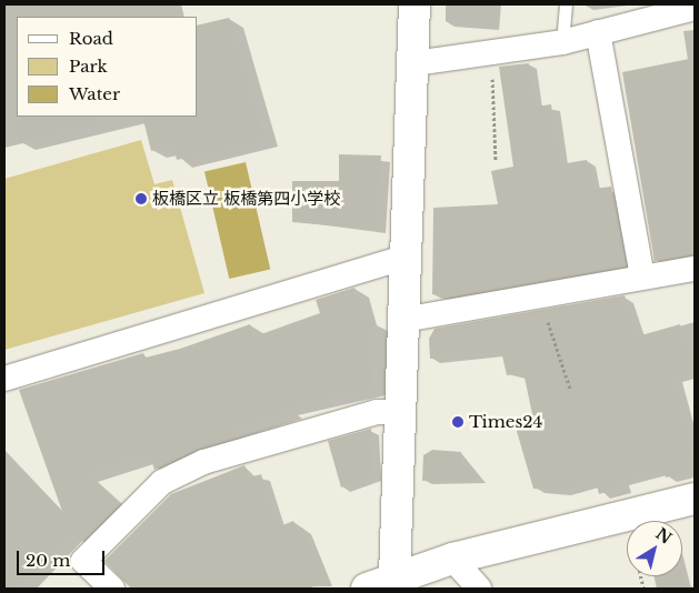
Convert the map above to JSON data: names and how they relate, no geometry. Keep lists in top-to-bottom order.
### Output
{
  "places": ["板橋区立 板橋第四小学校", "Times24"],
  "legend": ["Road", "Park", "Water"],
  "scale_bar": "20 m",
  "north": "top right"
}
